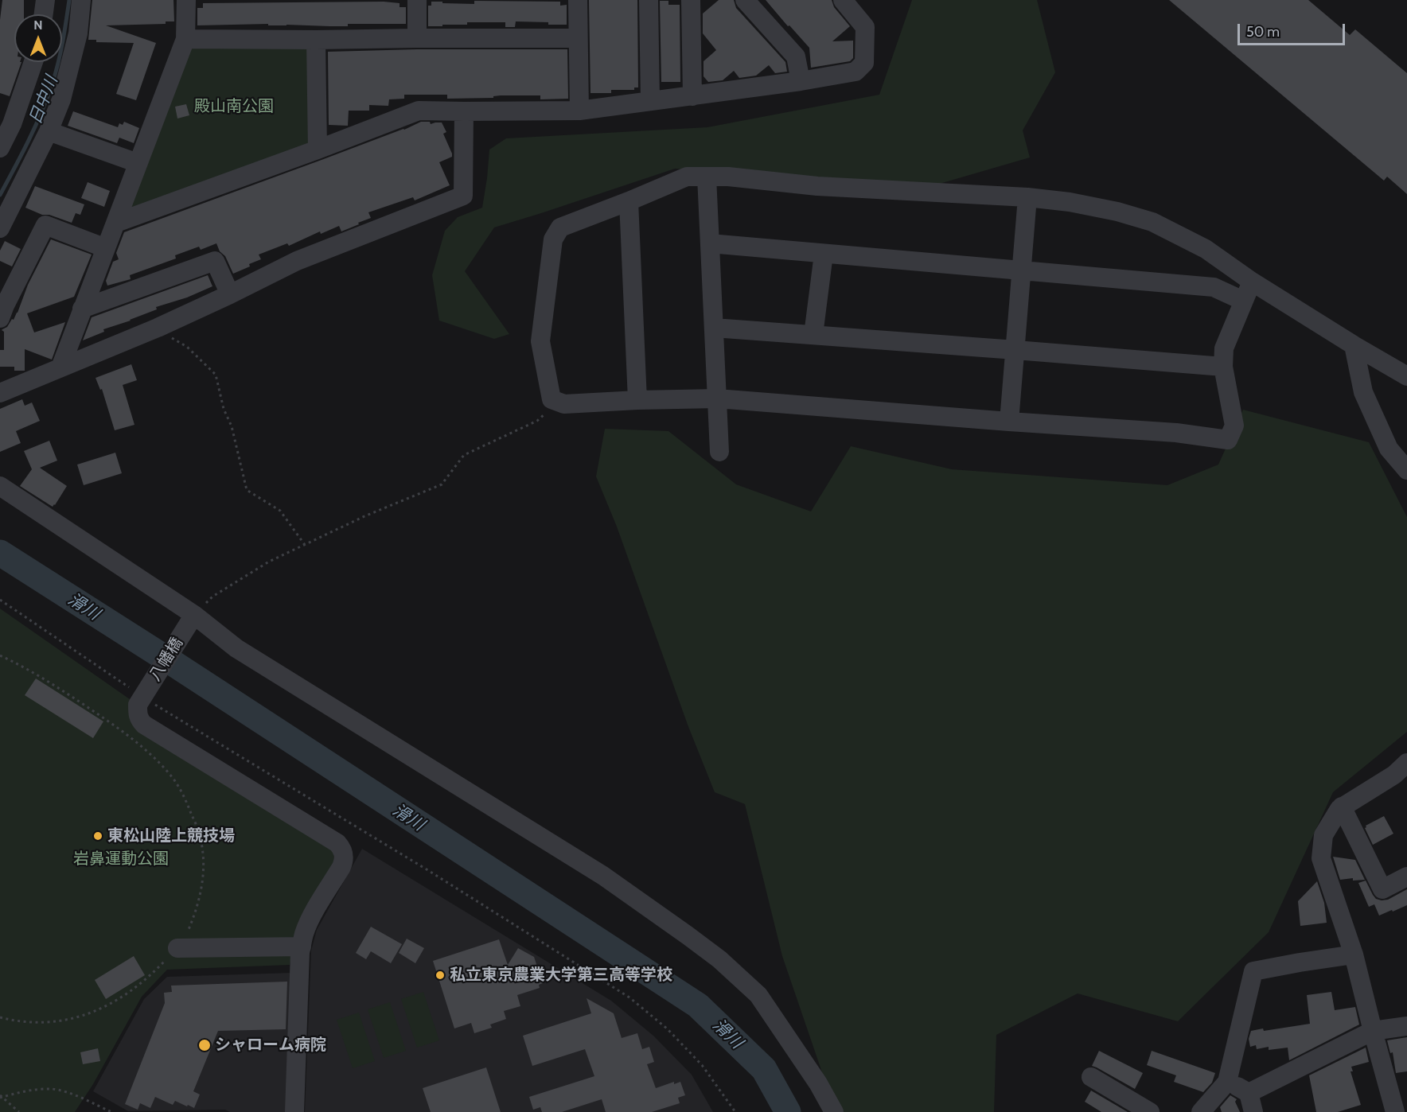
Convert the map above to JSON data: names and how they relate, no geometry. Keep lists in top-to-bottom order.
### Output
{
  "streets": {
    "street": ["八幡橋"]
  },
  "water": ["日中川", "滑川"],
  "parks": ["殿山南公園", "岩鼻運動公園"],
  "places": ["東松山陸上競技場", "私立東京農業大学第三高等学校", "シャローム病院"],
  "scale_bar": "50 m",
  "north": "top"
}
